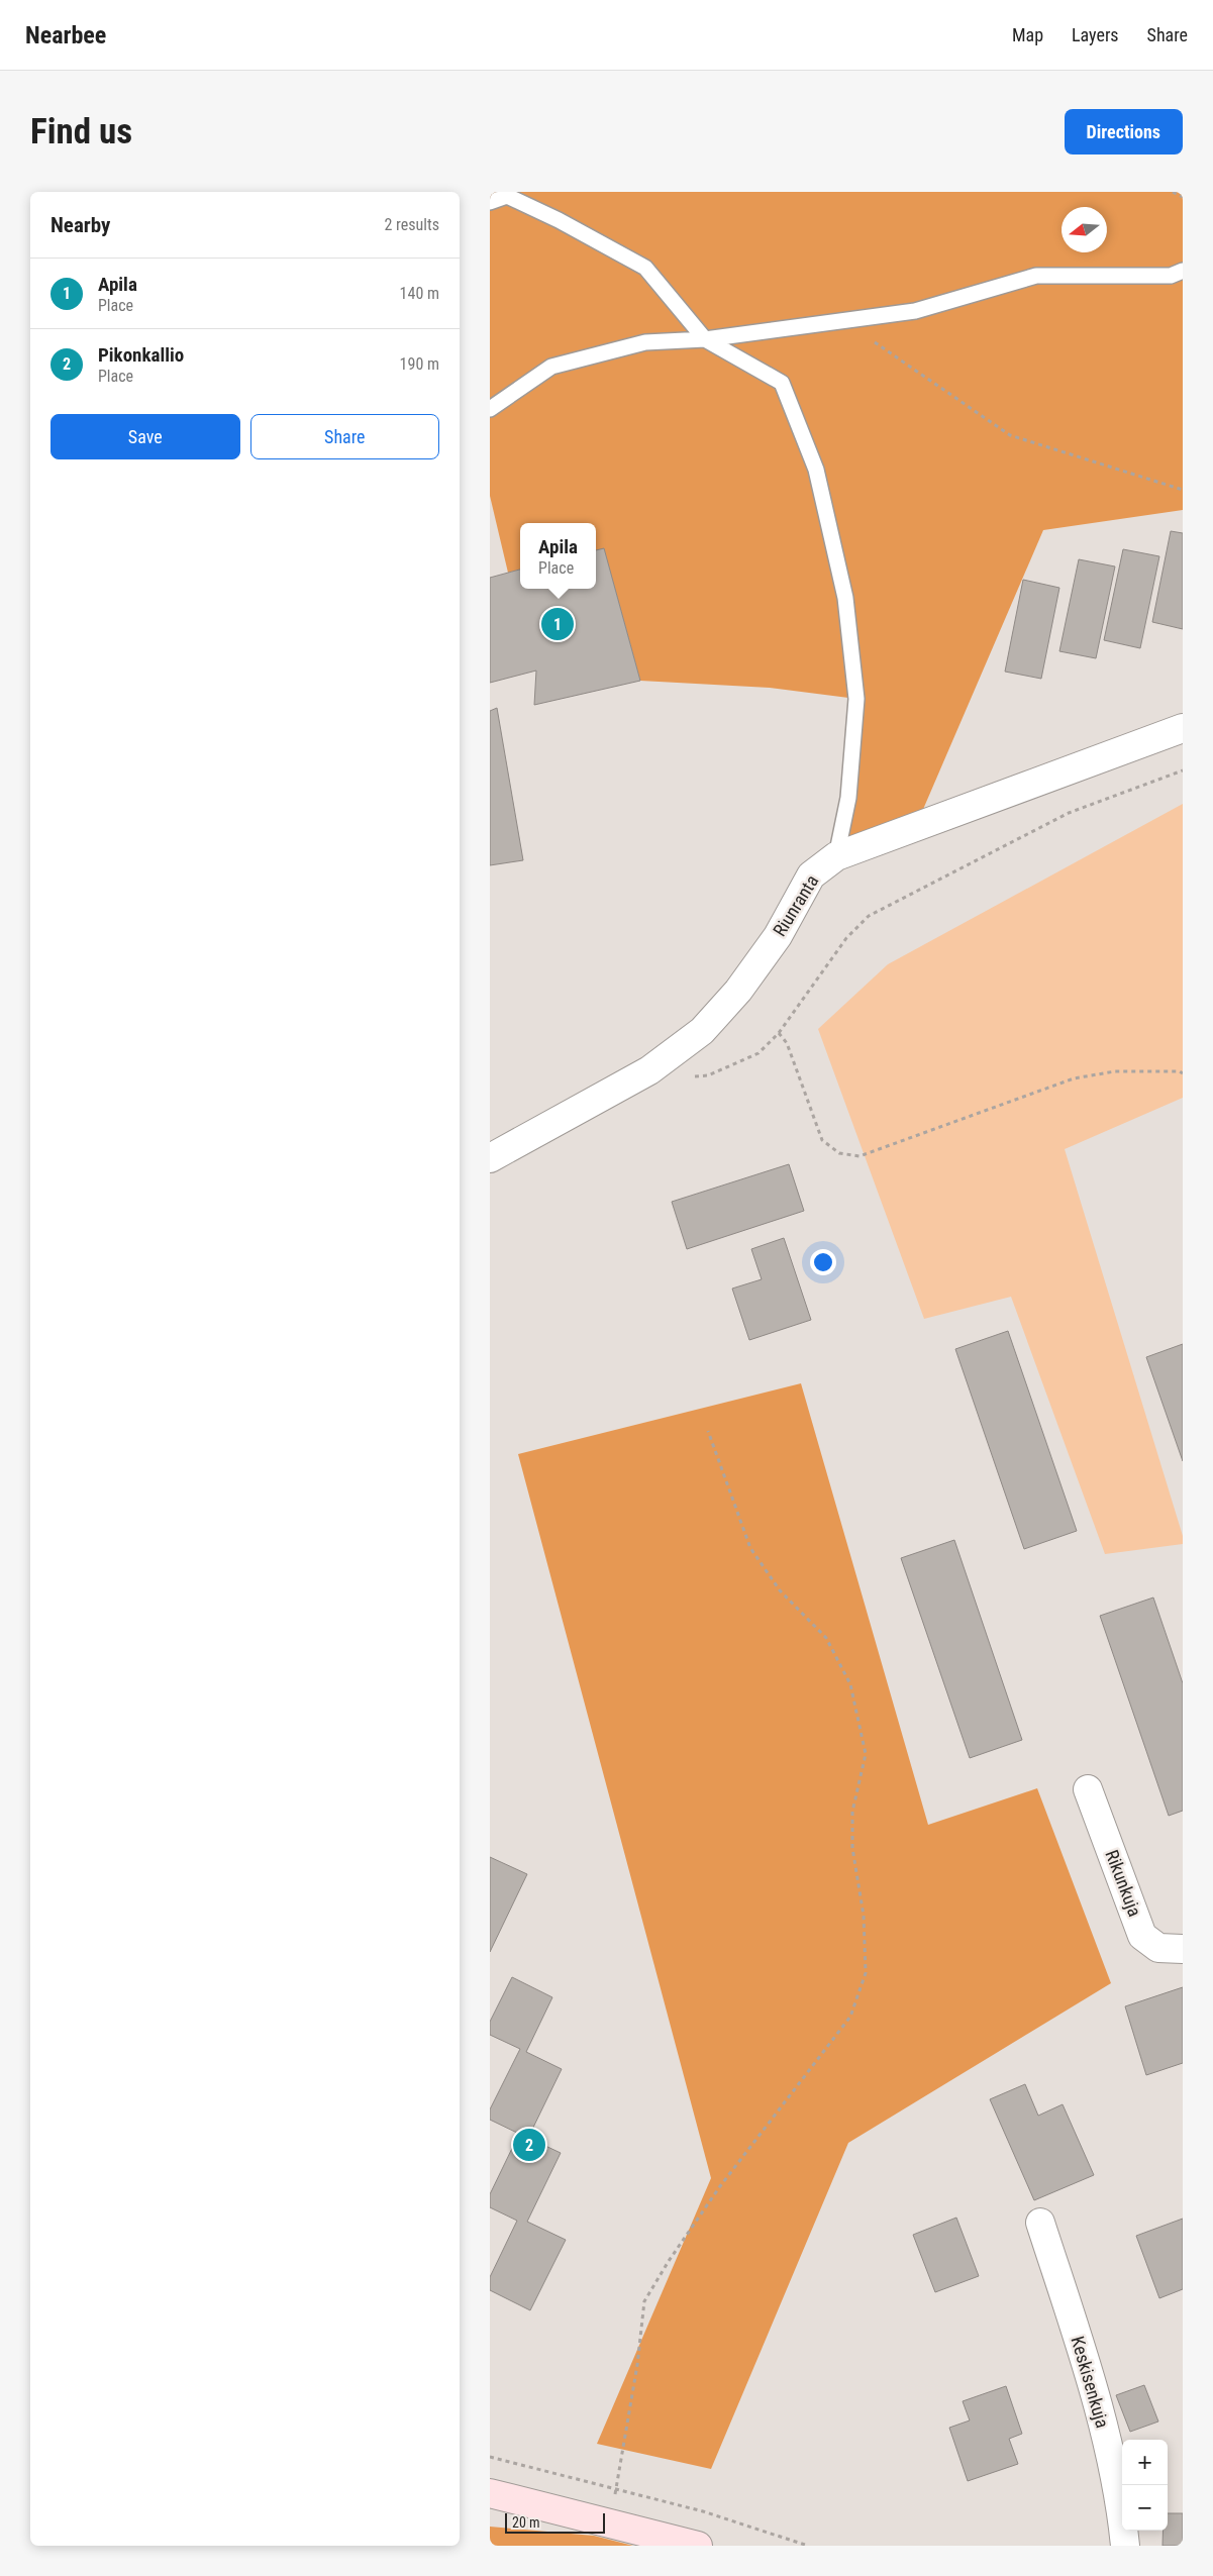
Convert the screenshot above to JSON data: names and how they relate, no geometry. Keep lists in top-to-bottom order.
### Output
{
  "streets": {
    "street": ["Riunranta", "Rikunkuja", "Keskisenkuja"]
  },
  "scale_bar": "20 m",
  "north": "left",
  "page": {
    "header": "Nearbee",
    "nav": ["Map", "Layers", "Share"],
    "buttons": [
      "Directions",
      ["Save", "Share"]
    ],
    "title": "Find us",
    "heading": ["Nearby", "2 results"],
    "list": [
      {
        "mark": "1",
        "name": "Apila",
        "note": "Place",
        "value": "140 m"
      },
      {
        "mark": "2",
        "name": "Pikonkallio",
        "note": "Place",
        "value": "190 m"
      }
    ],
    "popup": ["Apila", "Place"],
    "pins": ["1", "2"],
    "map_buttons": ["+", "−"],
    "scale": "20 m"
  }
}
